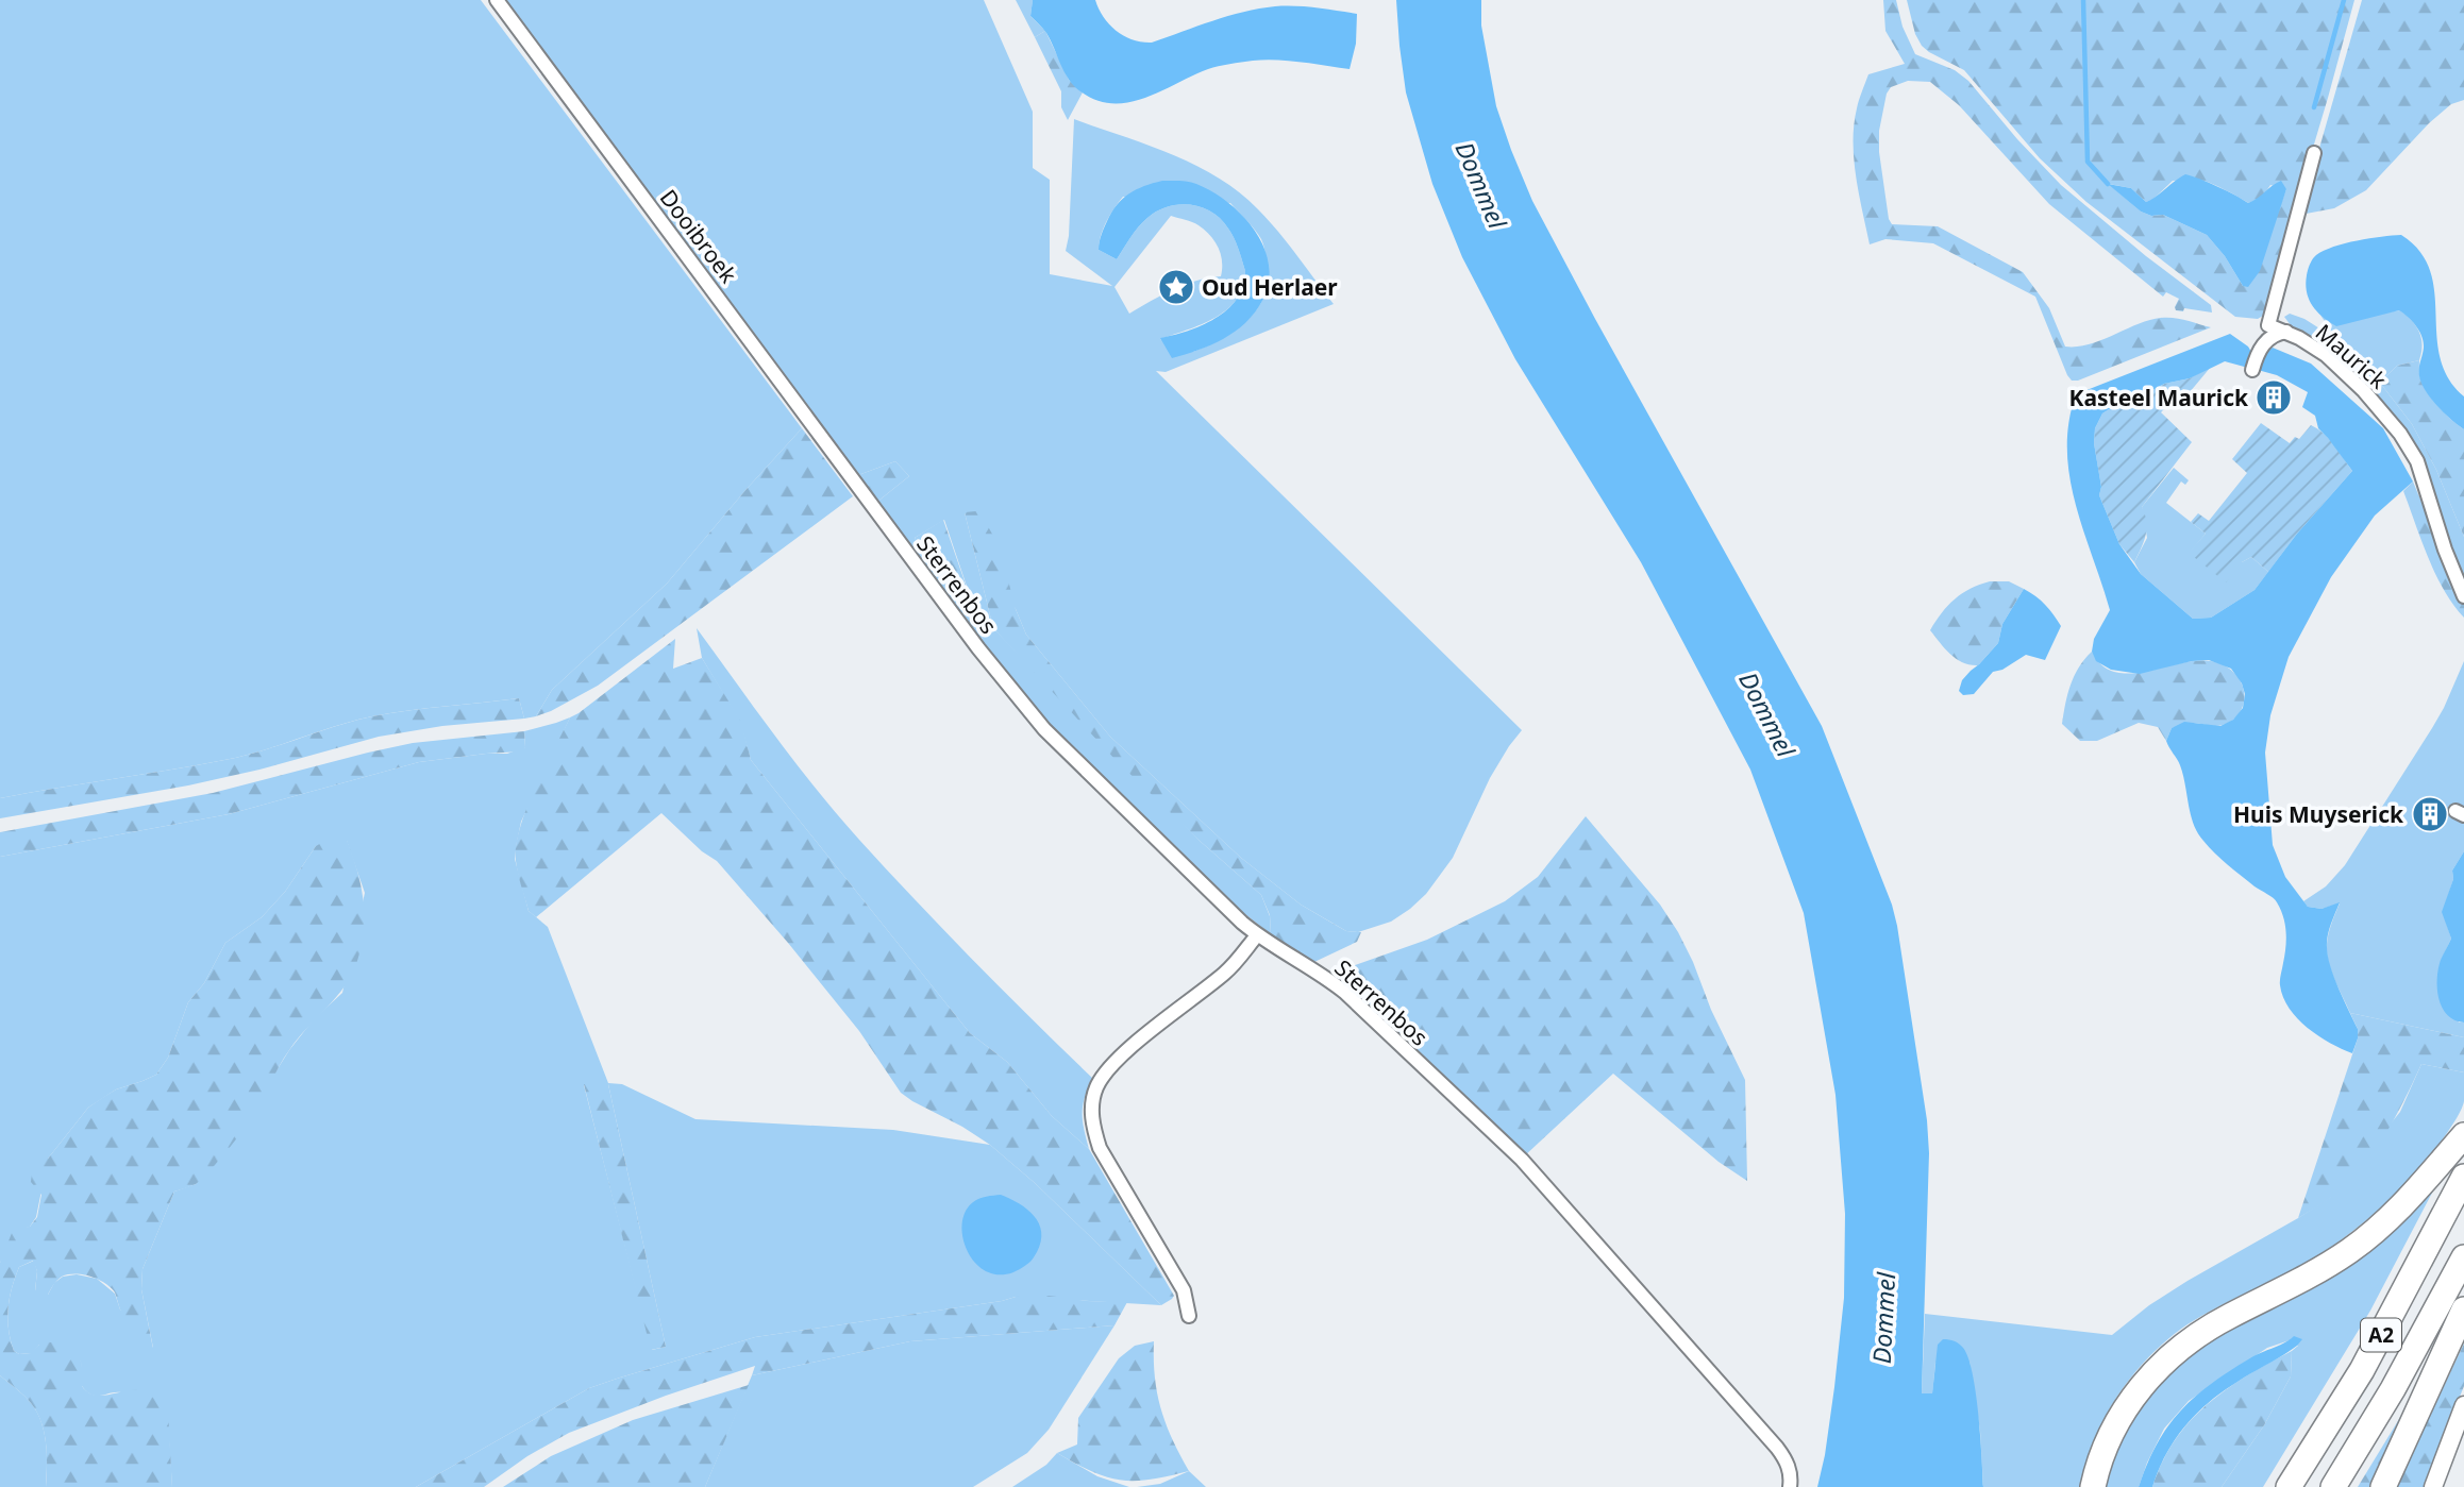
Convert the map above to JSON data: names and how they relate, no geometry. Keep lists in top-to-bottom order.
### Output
{
  "streets": {
    "highway": ["A2"],
    "street": ["Dooibroek", "Maurick", "Sterrenbos"]
  },
  "crossings": [
    ["Dooibroek", "Sterrenbos"]
  ],
  "water": ["Dommel"],
  "places": {
    "place": ["Oud Herlaer"],
    "building": ["Kasteel Maurick", "Huis Muyserick"]
  }
}
